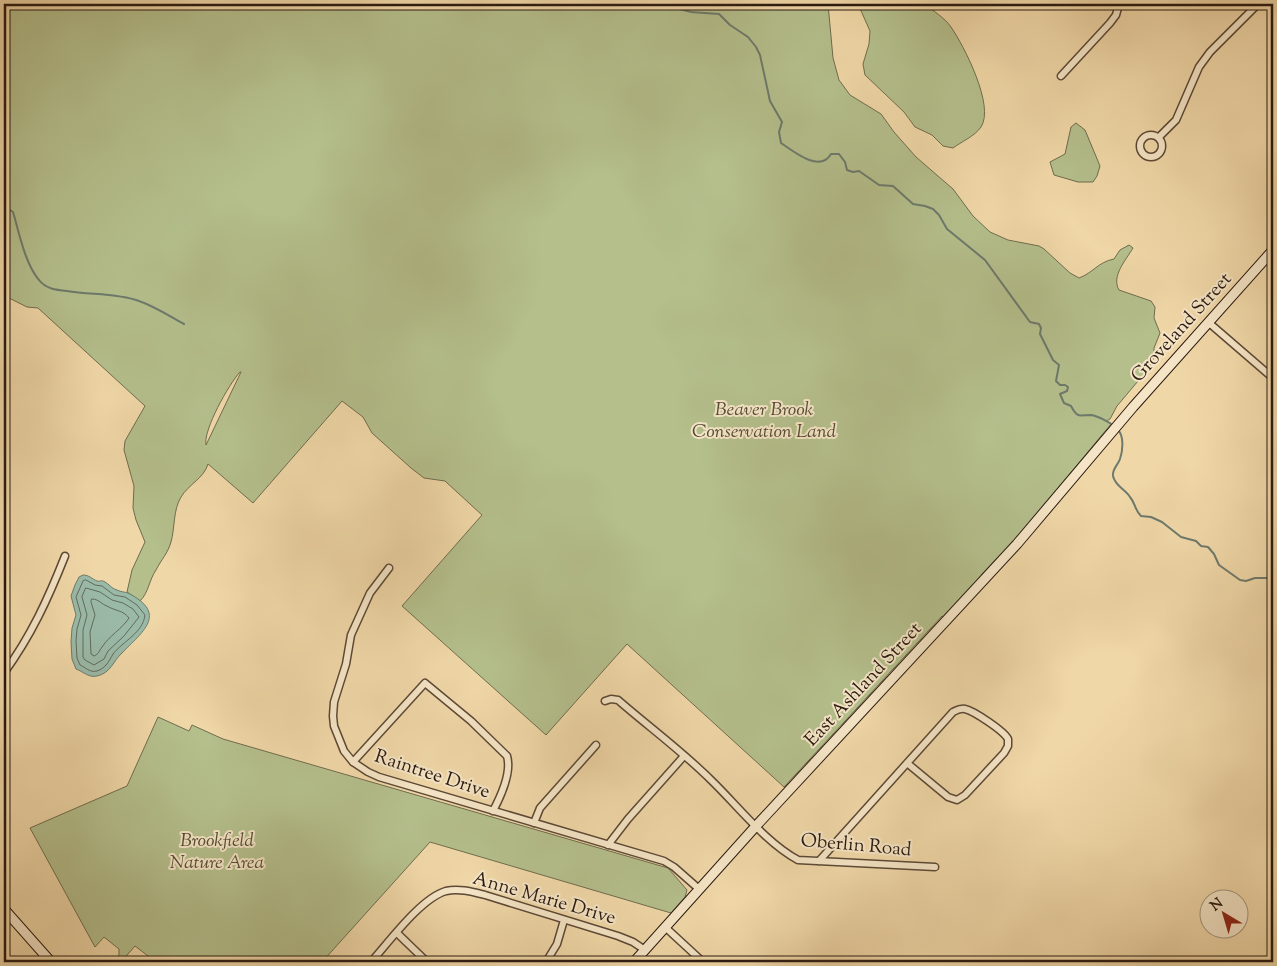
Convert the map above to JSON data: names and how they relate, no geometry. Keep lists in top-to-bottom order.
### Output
{
  "streets": {
    "main road": ["Groveland Street", "East Ashland Street"],
    "street": ["Raintree Drive", "Oberlin Road", "Anne Marie Drive"]
  },
  "crossings": [
    ["Groveland Street", "East Ashland Street"],
    ["East Ashland Street", "Raintree Drive"],
    ["East Ashland Street", "Oberlin Road"],
    ["East Ashland Street", "Anne Marie Drive"]
  ],
  "parks": ["Beaver Brook Conservation Land", "Brookfield Nature Area"],
  "north": "top left"
}
